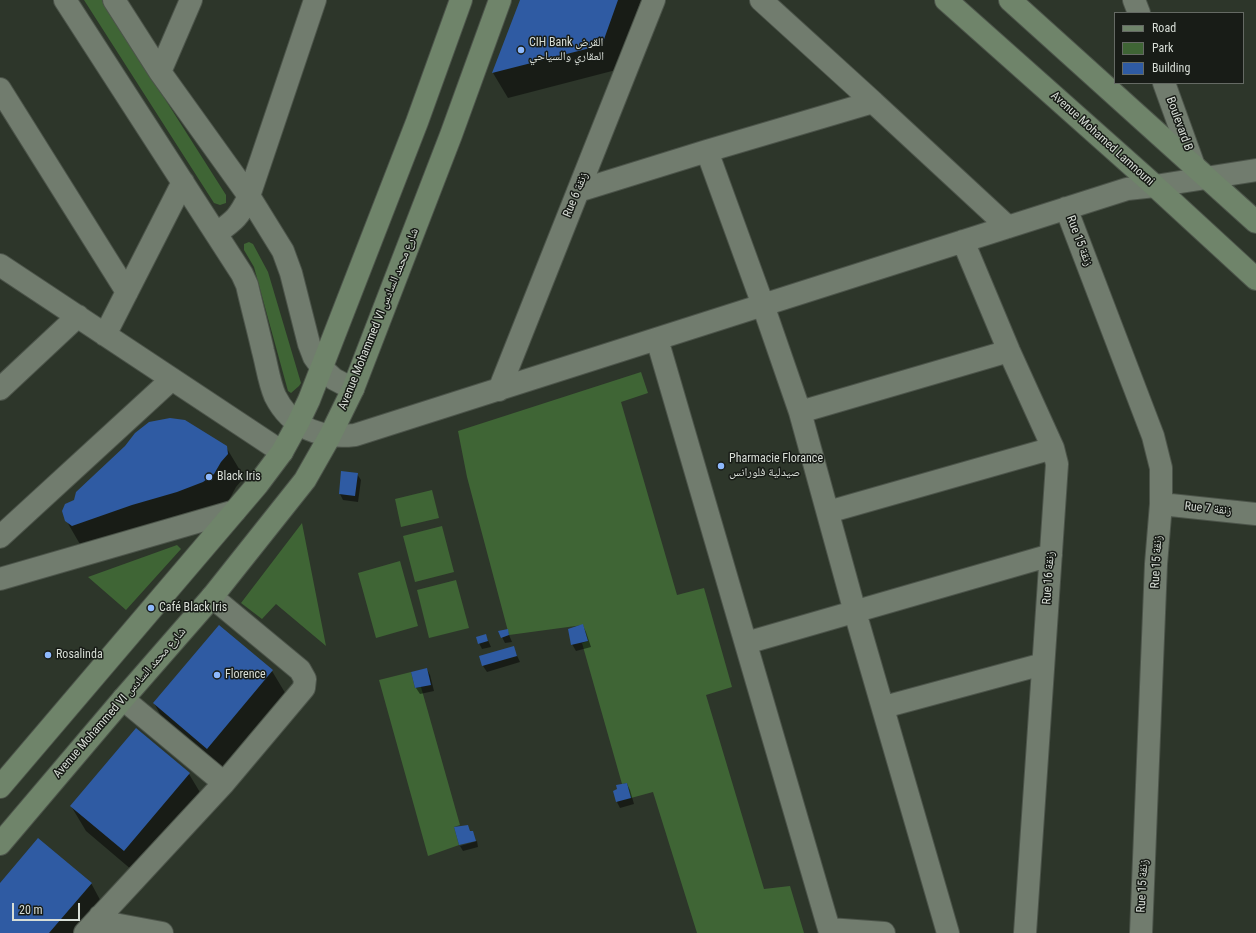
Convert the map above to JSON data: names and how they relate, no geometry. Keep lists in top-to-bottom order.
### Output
{
  "streets": {
    "main road": ["Avenue Mohamed Lamnouni", "Avenue Mohammed VI شارع محمد السادس"],
    "street": [
      "Boulevard B",
      "Rue 6 زنقة",
      "Rue 15 زنقة",
      "Rue 7 زنقة",
      "Rue 16 زنقة"
    ]
  },
  "crossings": [
    ["Rue 15 زنقة", "Rue 7 زنقة"]
  ],
  "places": [
    "CIH Bank القرض العقاري والسياحي",
    "Pharmacie Florance صيدلية فلورانس",
    "Black Iris",
    "Café Black Iris",
    "Rosalinda",
    "Florence"
  ],
  "legend": ["Road", "Park", "Building"],
  "scale_bar": "20 m"
}
